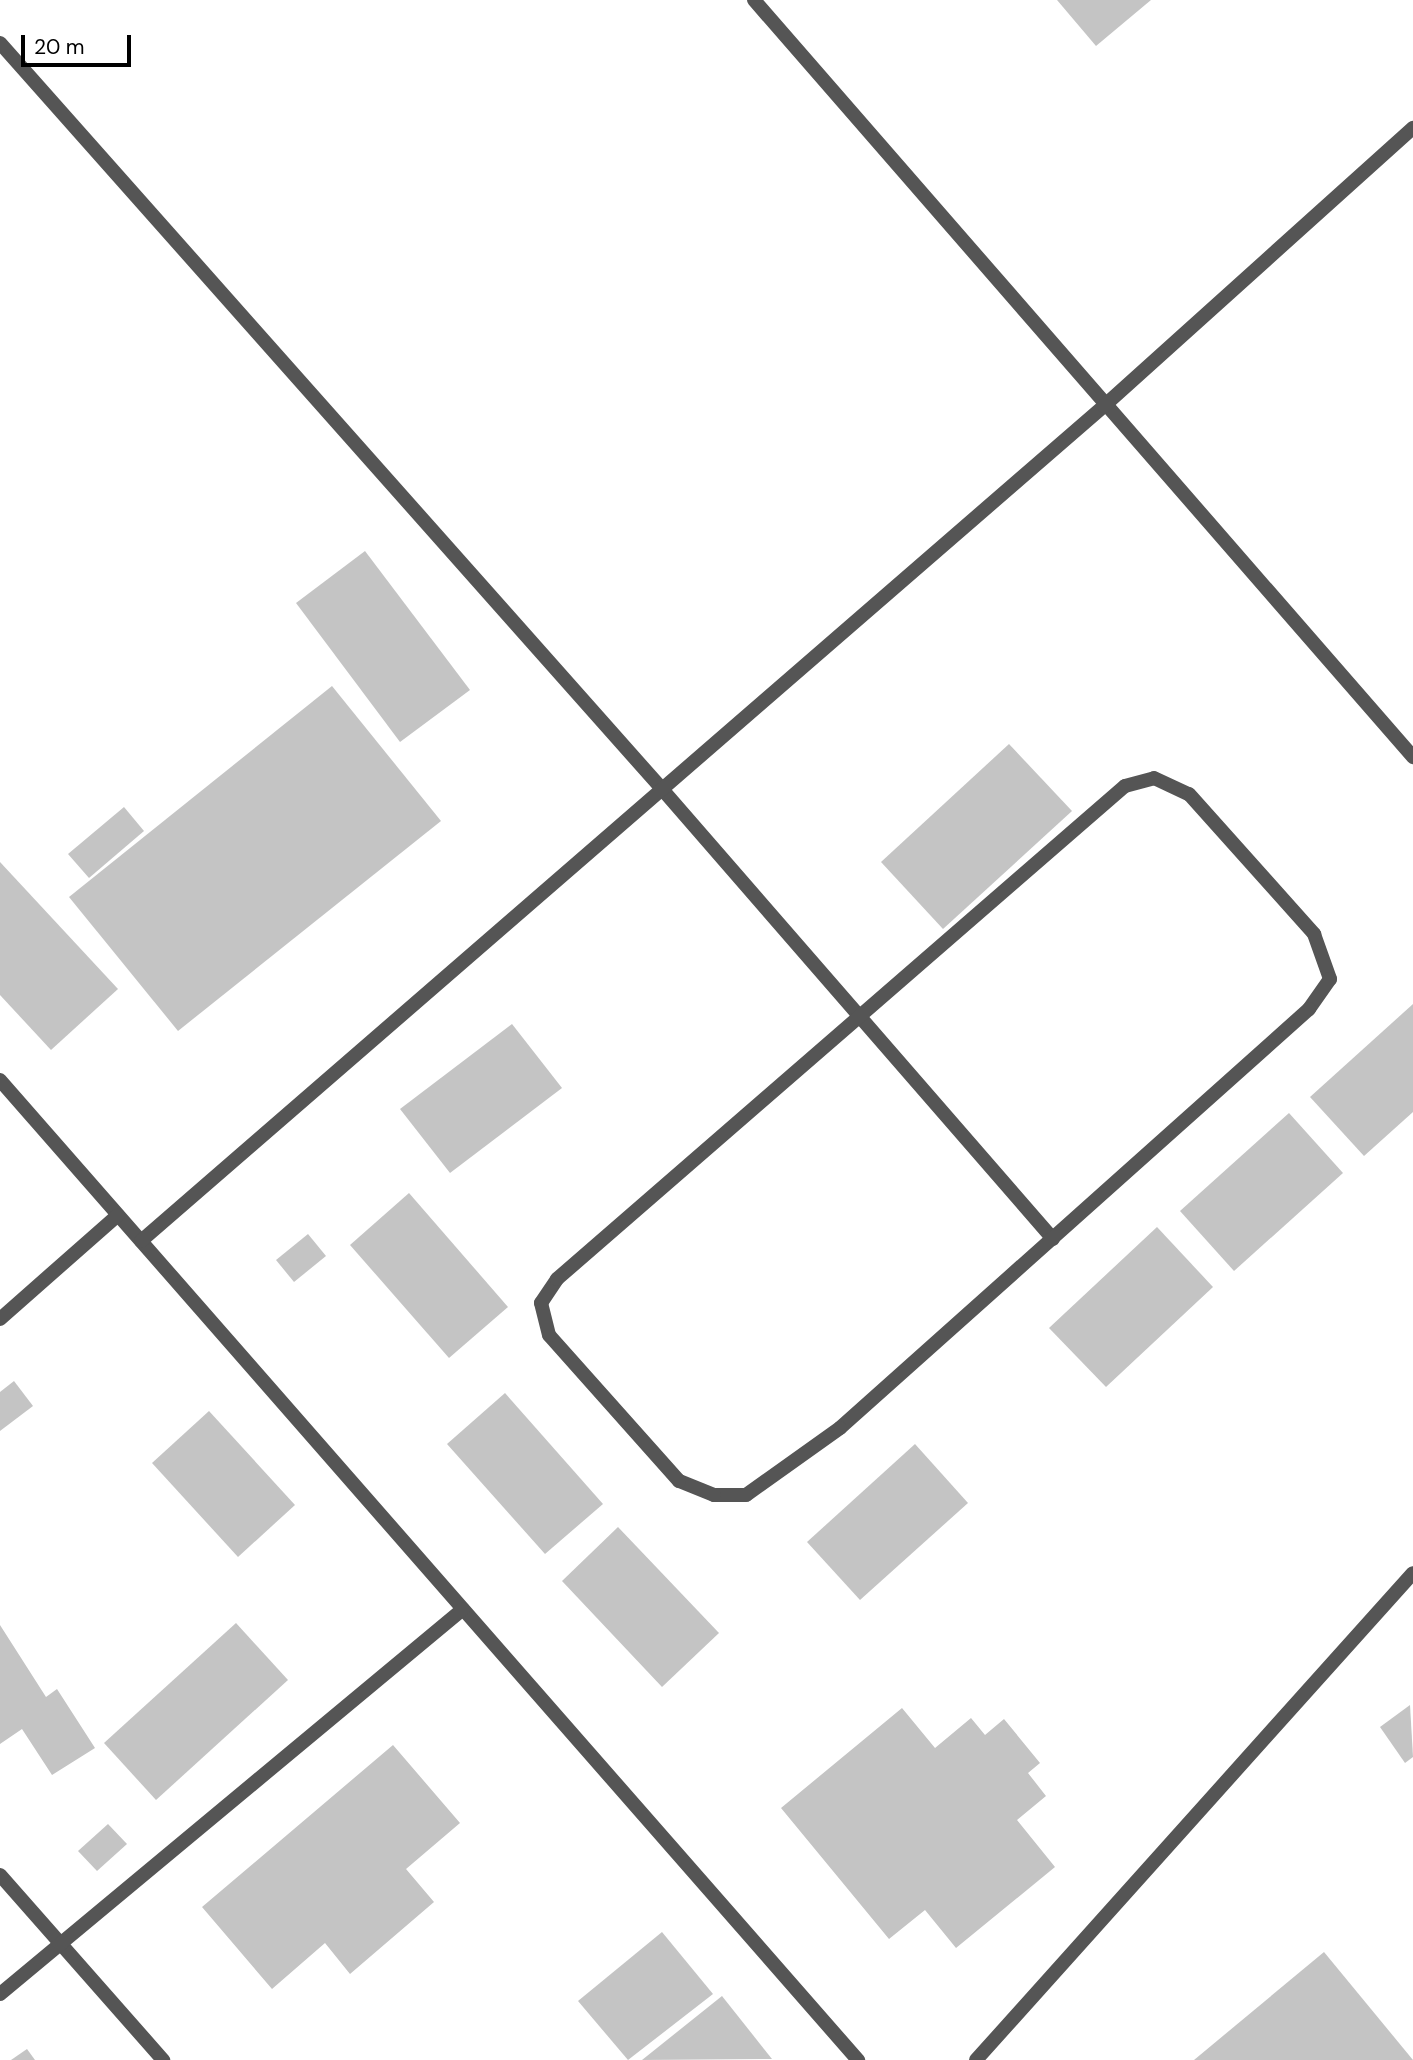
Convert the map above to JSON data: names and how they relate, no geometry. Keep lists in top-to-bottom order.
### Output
{
  "scale_bar": "20 m"
}
